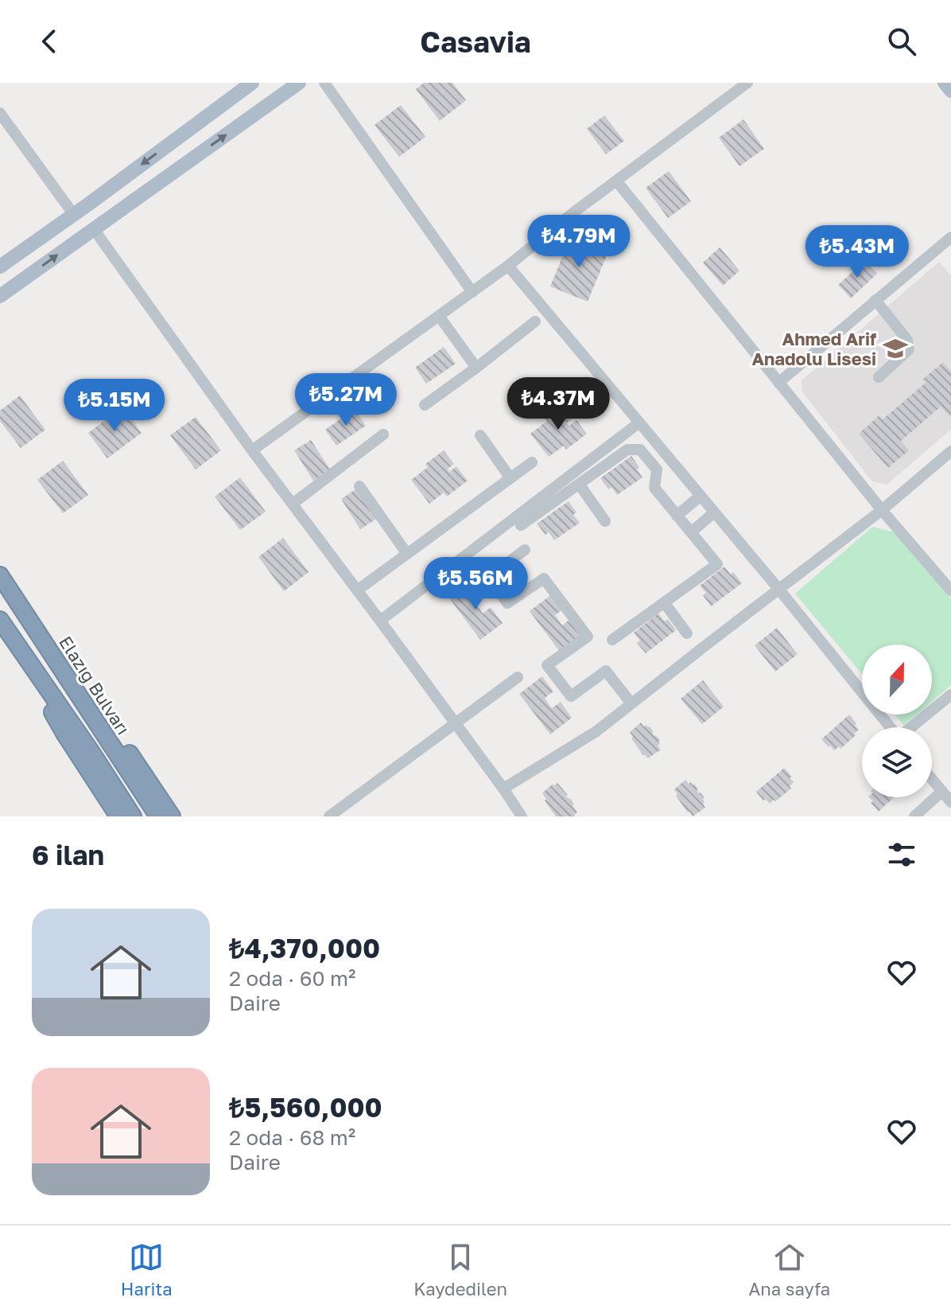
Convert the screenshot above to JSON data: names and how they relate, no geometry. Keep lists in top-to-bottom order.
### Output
{
  "streets": {
    "highway": ["Elazığ Bulvarı"]
  },
  "places": {
    "school or university": ["Ahmed Arif Anadolu Lisesi"]
  },
  "north": "top",
  "page": {
    "header": "Casavia",
    "price": [
      "₺4.79M",
      "₺5.43M",
      "₺5.27M",
      "₺4.37M",
      "₺5.15M",
      "₺5.56M"
    ],
    "heading": "6 ilan",
    "list": [
      {
        "name": "₺4,370,000",
        "note": "2 oda · 60 m² · Daire"
      },
      {
        "name": "₺5,560,000",
        "note": "2 oda · 68 m² · Daire"
      }
    ],
    "tabs": ["Harita", "Kaydedilen", "Ana sayfa"]
  }
}
